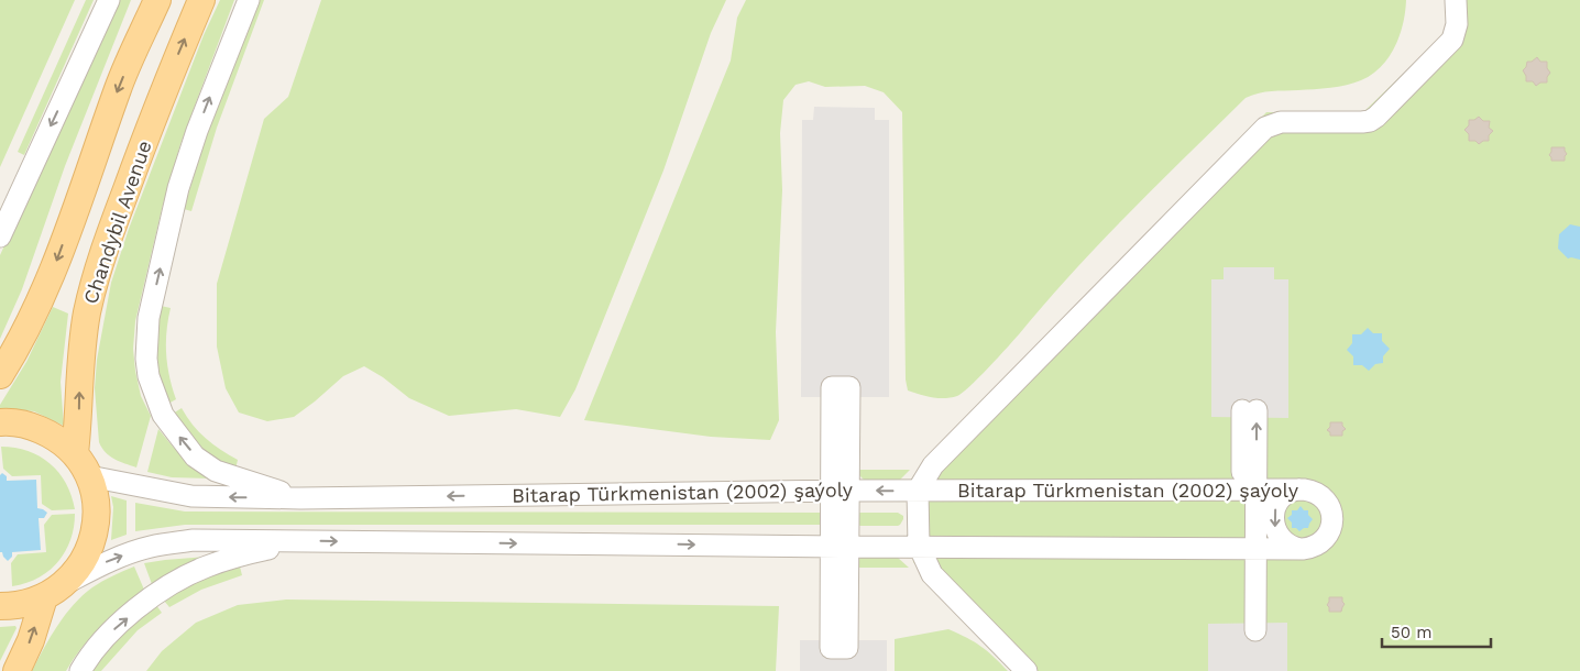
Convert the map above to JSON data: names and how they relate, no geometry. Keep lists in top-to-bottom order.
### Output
{
  "streets": {
    "main road": ["Chandybil Avenue"],
    "street": ["Bitarap Türkmenistan (2002) şaýoly"]
  },
  "scale_bar": "50 m"
}
